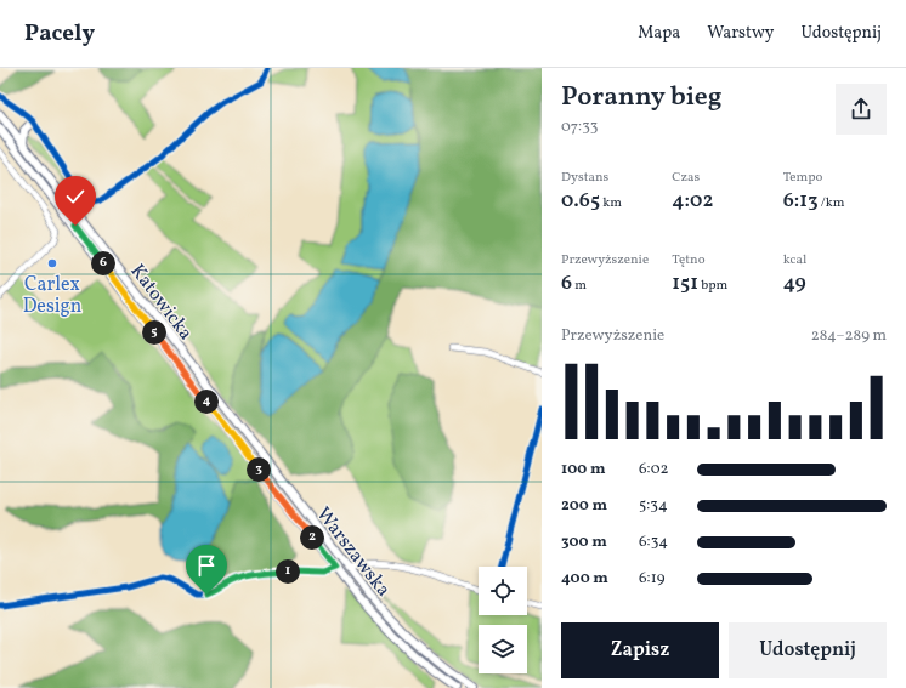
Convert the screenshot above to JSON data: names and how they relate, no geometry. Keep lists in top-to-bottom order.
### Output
{
  "streets": {
    "main road": ["Katowicka", "Warszawska"]
  },
  "crossings": [
    ["Katowicka", "Warszawska"]
  ],
  "places": ["Carlex Design"],
  "page": {
    "header": "Pacely",
    "nav": ["Mapa", "Warstwy", "Udostępnij"],
    "heading": ["Poranny bieg", "07:33"],
    "stats": [
      ["Dystans", "0.65 km"],
      ["Czas", "4:02"],
      ["Tempo", "6:13 /km"],
      ["Przewyższenie", "6 m"],
      ["Tętno", "151 bpm"],
      ["kcal", "49"]
    ],
    "pins": [
      "6",
      "5",
      "4",
      "3",
      "2",
      "1"
    ],
    "chart": ["Przewyższenie", "284–289 m"],
    "list": [
      {
        "name": "100 m",
        "note": "6:02"
      },
      {
        "name": "200 m",
        "note": "5:34"
      },
      {
        "name": "300 m",
        "note": "6:34"
      },
      {
        "name": "400 m",
        "note": "6:19"
      }
    ],
    "buttons": ["Zapisz", "Udostępnij"]
  }
}
